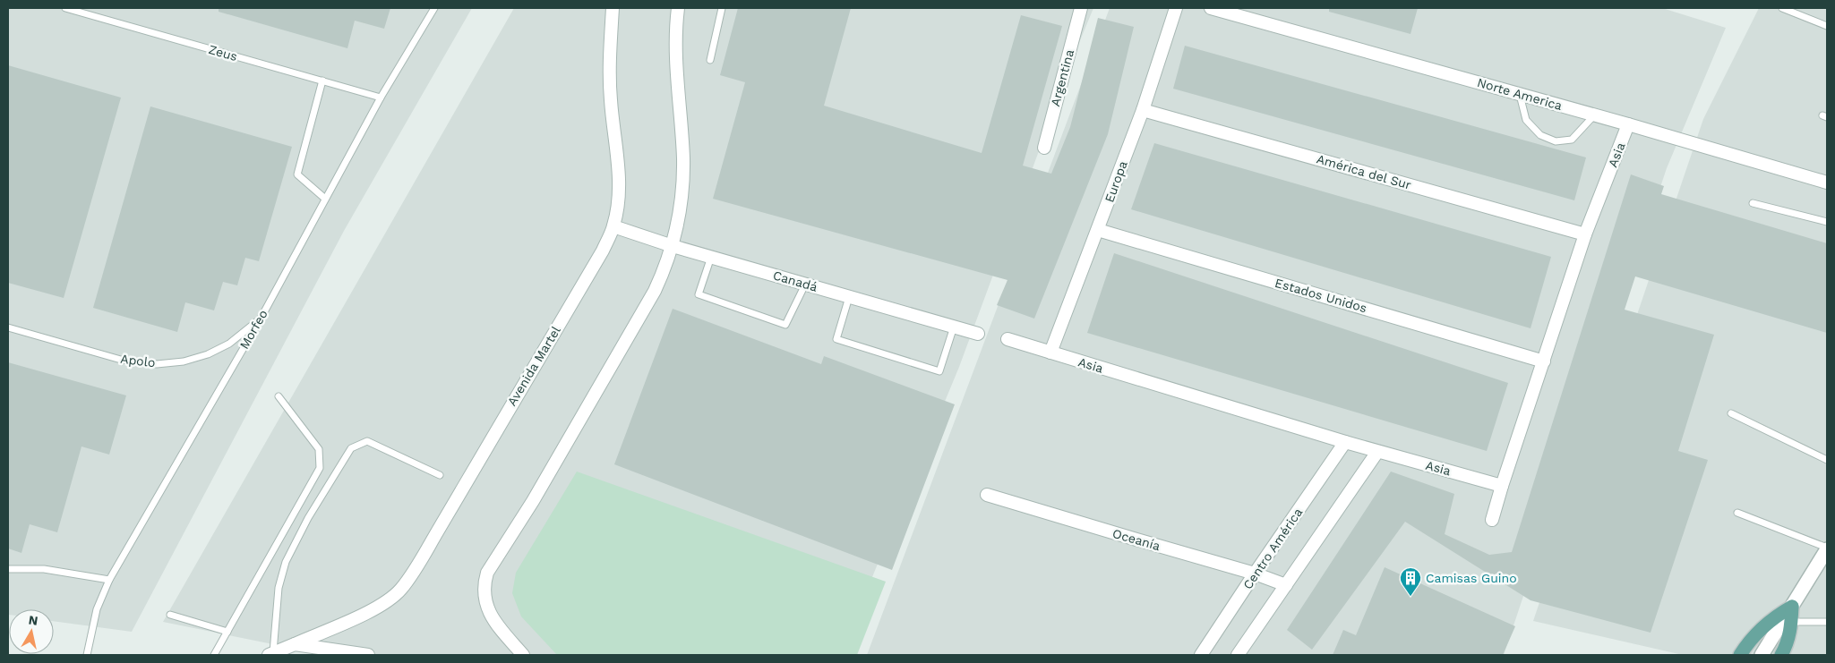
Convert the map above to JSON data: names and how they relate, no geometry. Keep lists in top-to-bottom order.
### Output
{
  "streets": {
    "street": [
      "Argentina",
      "Norte America",
      "Asia",
      "América del Sur",
      "Europa",
      "Canadá",
      "Estados Unidos",
      "Avenida Martel",
      "Oceanía",
      "Centro América"
    ],
    "lane": ["Zeus", "Morfeo", "Apolo"]
  },
  "crossings": [
    ["Zeus", "Morfeo"],
    ["Norte America", "Asia"],
    ["Asia", "América del Sur"],
    ["Asia", "Europa"],
    ["Asia", "Estados Unidos"],
    ["Asia", "Centro América"],
    ["América del Sur", "Europa"],
    ["Europa", "Estados Unidos"],
    ["Canadá", "Avenida Martel"],
    ["Morfeo", "Apolo"],
    ["Oceanía", "Centro América"]
  ],
  "places": {
    "building": ["Camisas Guino"]
  },
  "north": "top"
}
